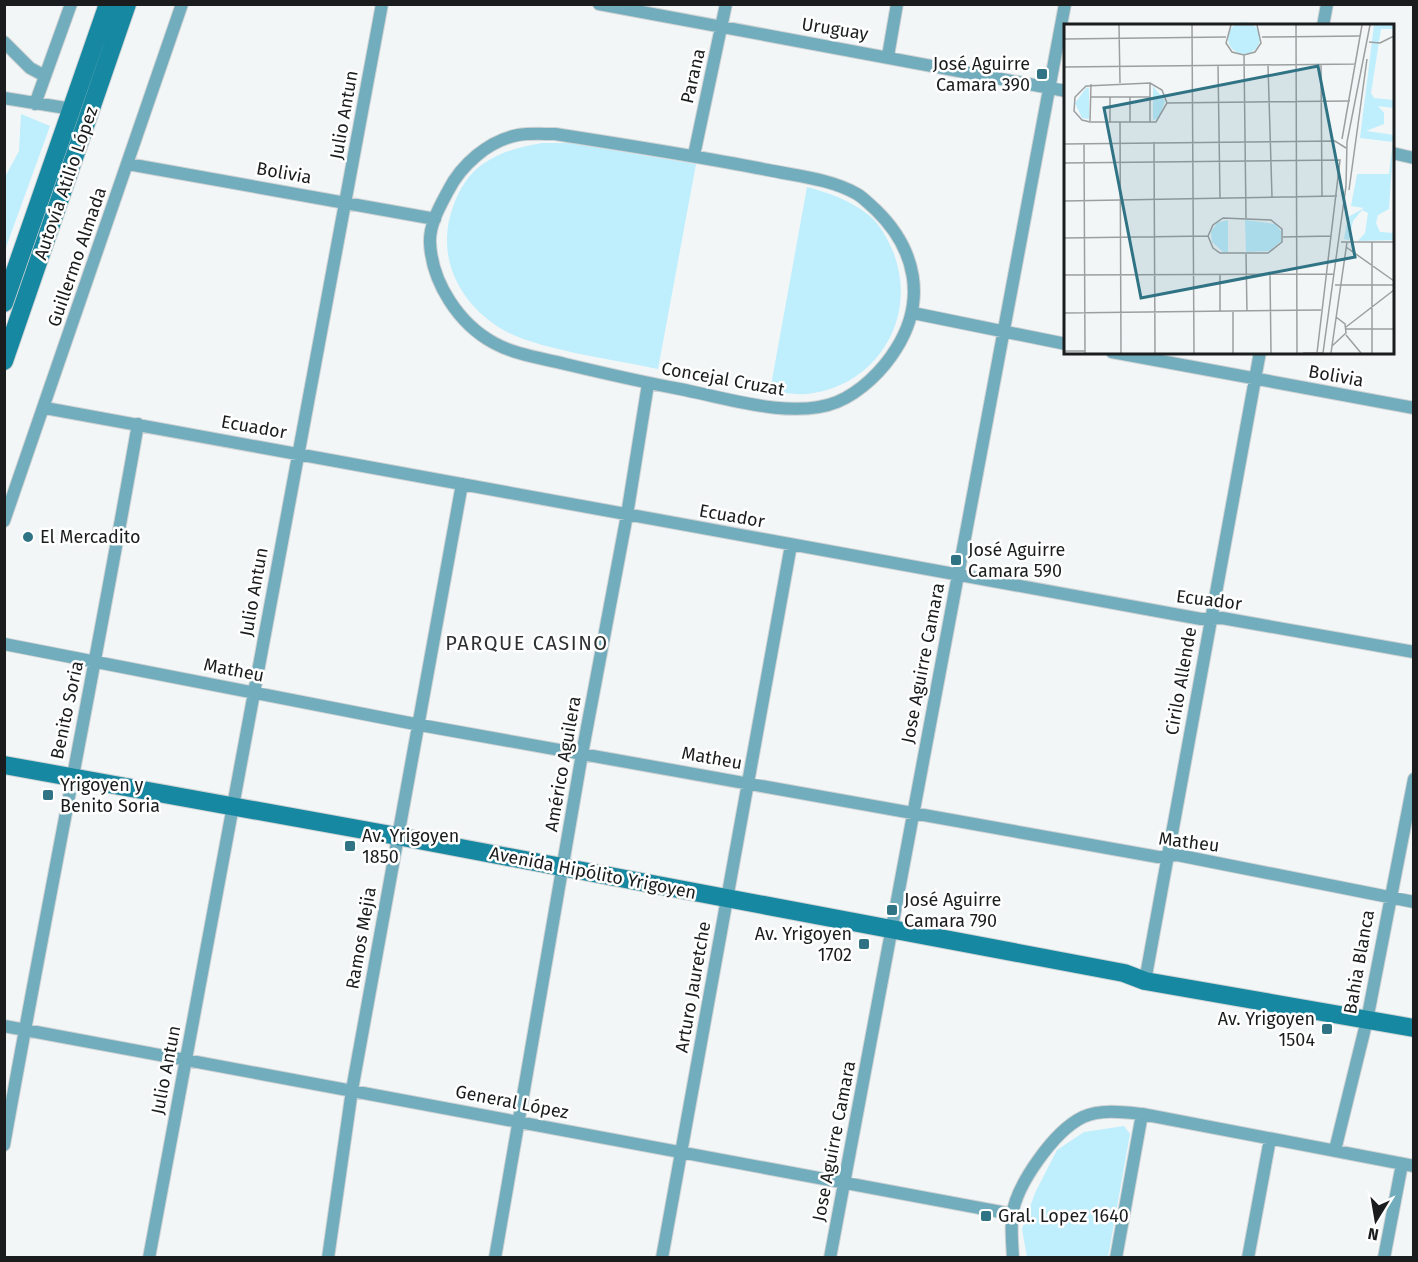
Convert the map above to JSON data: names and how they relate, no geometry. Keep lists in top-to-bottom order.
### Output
{
  "streets": {
    "main road": ["Autovía Atilio López", "Avenida Hipólito Yrigoyen"],
    "street": [
      "Uruguay",
      "Parana",
      "Julio Antun",
      "Bolivia",
      "Guillermo Almada",
      "Concejal Cruzat",
      "Ecuador",
      "Jose Aguirre Camara",
      "Matheu",
      "Cirilo Allende",
      "Benito Soria",
      "Américo Aguilera",
      "Ramos Mejia",
      "Bahia Blanca",
      "Arturo Jauretche",
      "General López"
    ]
  },
  "crossings": [
    ["Uruguay", "Parana"],
    ["Uruguay", "Jose Aguirre Camara"],
    ["Parana", "Concejal Cruzat"],
    ["Julio Antun", "Bolivia"],
    ["Julio Antun", "Ecuador"],
    ["Julio Antun", "Matheu"],
    ["Julio Antun", "Avenida Hipólito Yrigoyen"],
    ["Julio Antun", "General López"],
    ["Bolivia", "Guillermo Almada"],
    ["Bolivia", "Concejal Cruzat"],
    ["Bolivia", "Cirilo Allende"],
    ["Guillermo Almada", "Ecuador"],
    ["Concejal Cruzat", "Américo Aguilera"],
    ["Ecuador", "Jose Aguirre Camara"],
    ["Ecuador", "Cirilo Allende"],
    ["Ecuador", "Benito Soria"],
    ["Ecuador", "Américo Aguilera"],
    ["Ecuador", "Ramos Mejia"],
    ["Ecuador", "Arturo Jauretche"],
    ["Jose Aguirre Camara", "Matheu"],
    ["Jose Aguirre Camara", "Avenida Hipólito Yrigoyen"],
    ["Jose Aguirre Camara", "General López"],
    ["Matheu", "Cirilo Allende"],
    ["Matheu", "Benito Soria"],
    ["Matheu", "Américo Aguilera"],
    ["Matheu", "Ramos Mejia"],
    ["Matheu", "Bahia Blanca"],
    ["Matheu", "Arturo Jauretche"],
    ["Cirilo Allende", "Avenida Hipólito Yrigoyen"],
    ["Benito Soria", "Avenida Hipólito Yrigoyen"],
    ["Benito Soria", "General López"],
    ["Américo Aguilera", "Avenida Hipólito Yrigoyen"],
    ["Américo Aguilera", "General López"],
    ["Avenida Hipólito Yrigoyen", "Ramos Mejia"],
    ["Avenida Hipólito Yrigoyen", "Bahia Blanca"],
    ["Avenida Hipólito Yrigoyen", "Arturo Jauretche"],
    ["Ramos Mejia", "General López"],
    ["Arturo Jauretche", "General López"]
  ],
  "districts": ["PARQUE CASINO"],
  "places": {
    "transit": [
      "José Aguirre Camara 390",
      "José Aguirre Camara 590",
      "Yrigoyen y Benito Soria",
      "Av. Yrigoyen 1850",
      "José Aguirre Camara 790",
      "Av. Yrigoyen 1702",
      "Av. Yrigoyen 1504",
      "Gral. Lopez 1640"
    ],
    "other": ["El Mercadito"]
  },
  "north": "bottom"
}
